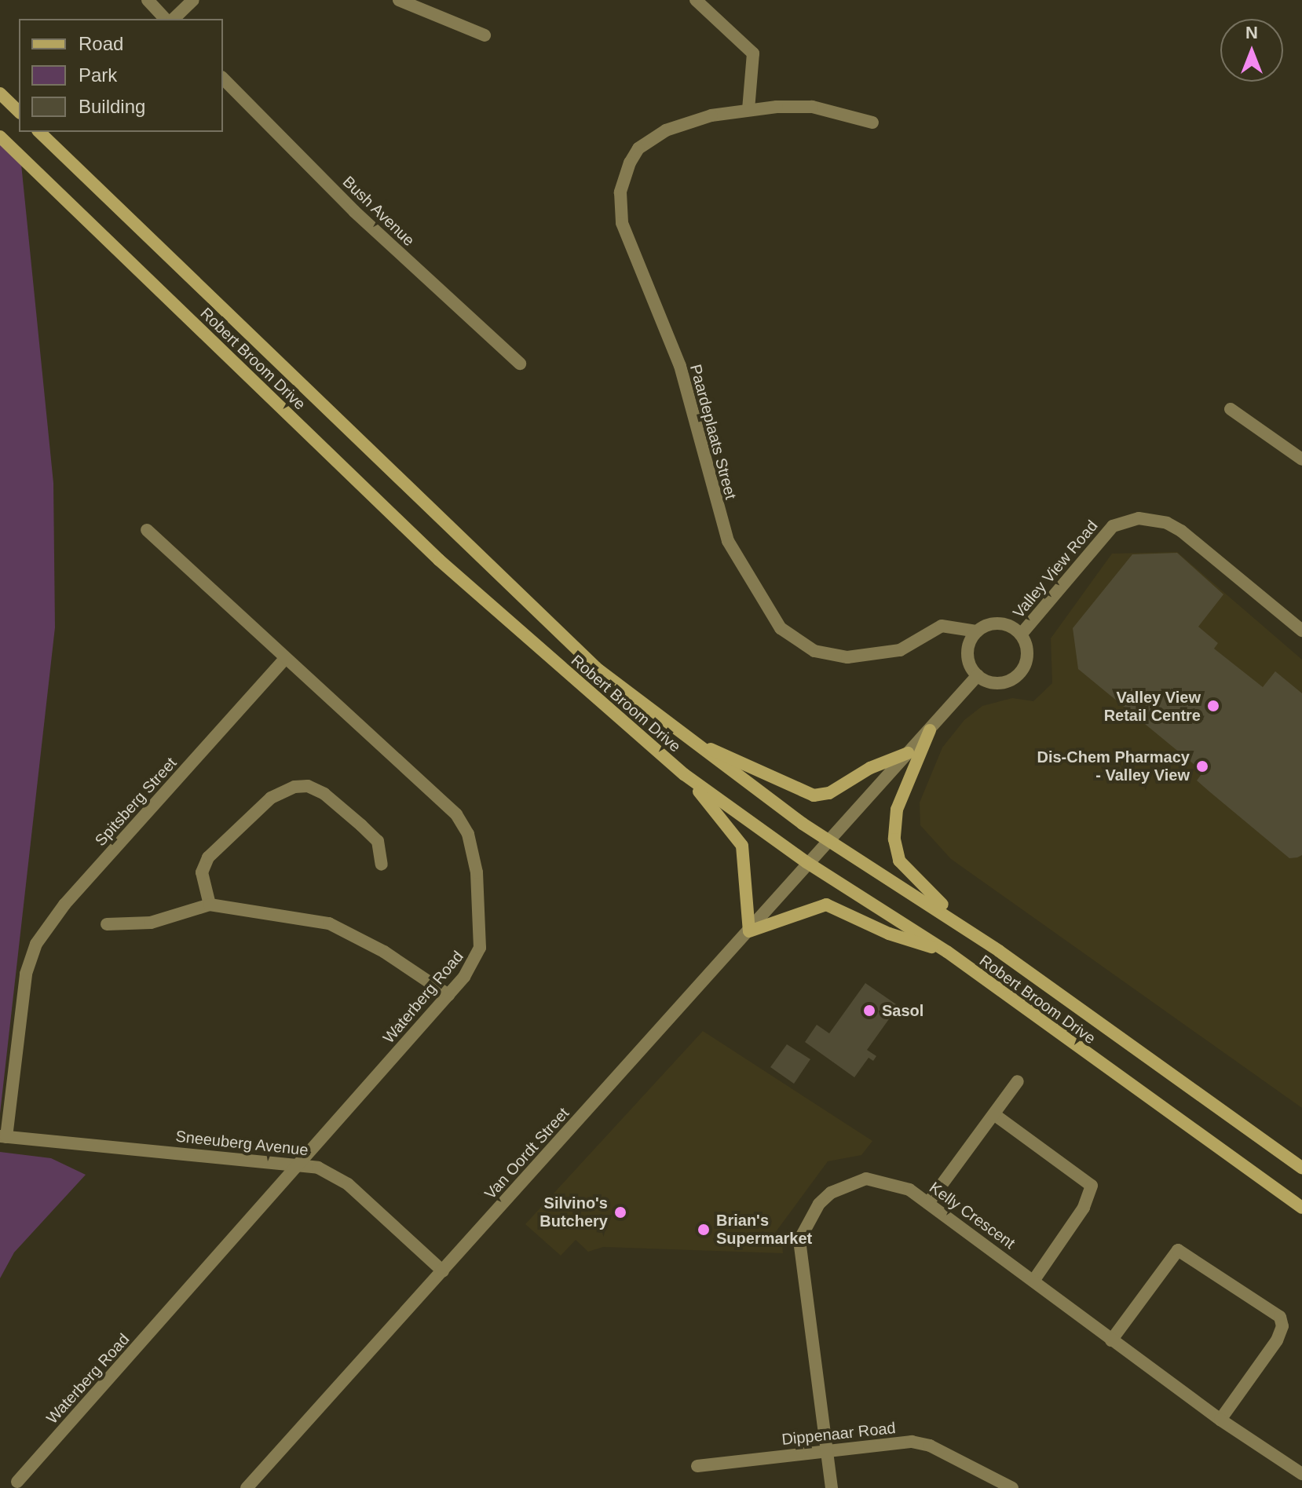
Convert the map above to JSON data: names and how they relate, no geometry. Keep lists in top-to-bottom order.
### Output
{
  "streets": {
    "street": [
      "Bush Avenue",
      "Robert Broom Drive",
      "Paardeplaats Street",
      "Valley View Road",
      "Spitsberg Street",
      "Waterberg Road",
      "Sneeuberg Avenue",
      "Van Oordt Street",
      "Kelly Crescent",
      "Dippenaar Road"
    ]
  },
  "crossings": [
    ["Robert Broom Drive", "Van Oordt Street"],
    ["Paardeplaats Street", "Valley View Road"],
    ["Spitsberg Street", "Waterberg Road"],
    ["Spitsberg Street", "Sneeuberg Avenue"],
    ["Waterberg Road", "Sneeuberg Avenue"],
    ["Sneeuberg Avenue", "Van Oordt Street"],
    ["Kelly Crescent", "Dippenaar Road"]
  ],
  "places": [
    "Valley View Retail Centre",
    "Dis-Chem Pharmacy - Valley View",
    "Sasol",
    "Silvino's Butchery",
    "Brian's Supermarket"
  ],
  "legend": ["Road", "Park", "Building"],
  "north": "top"
}
